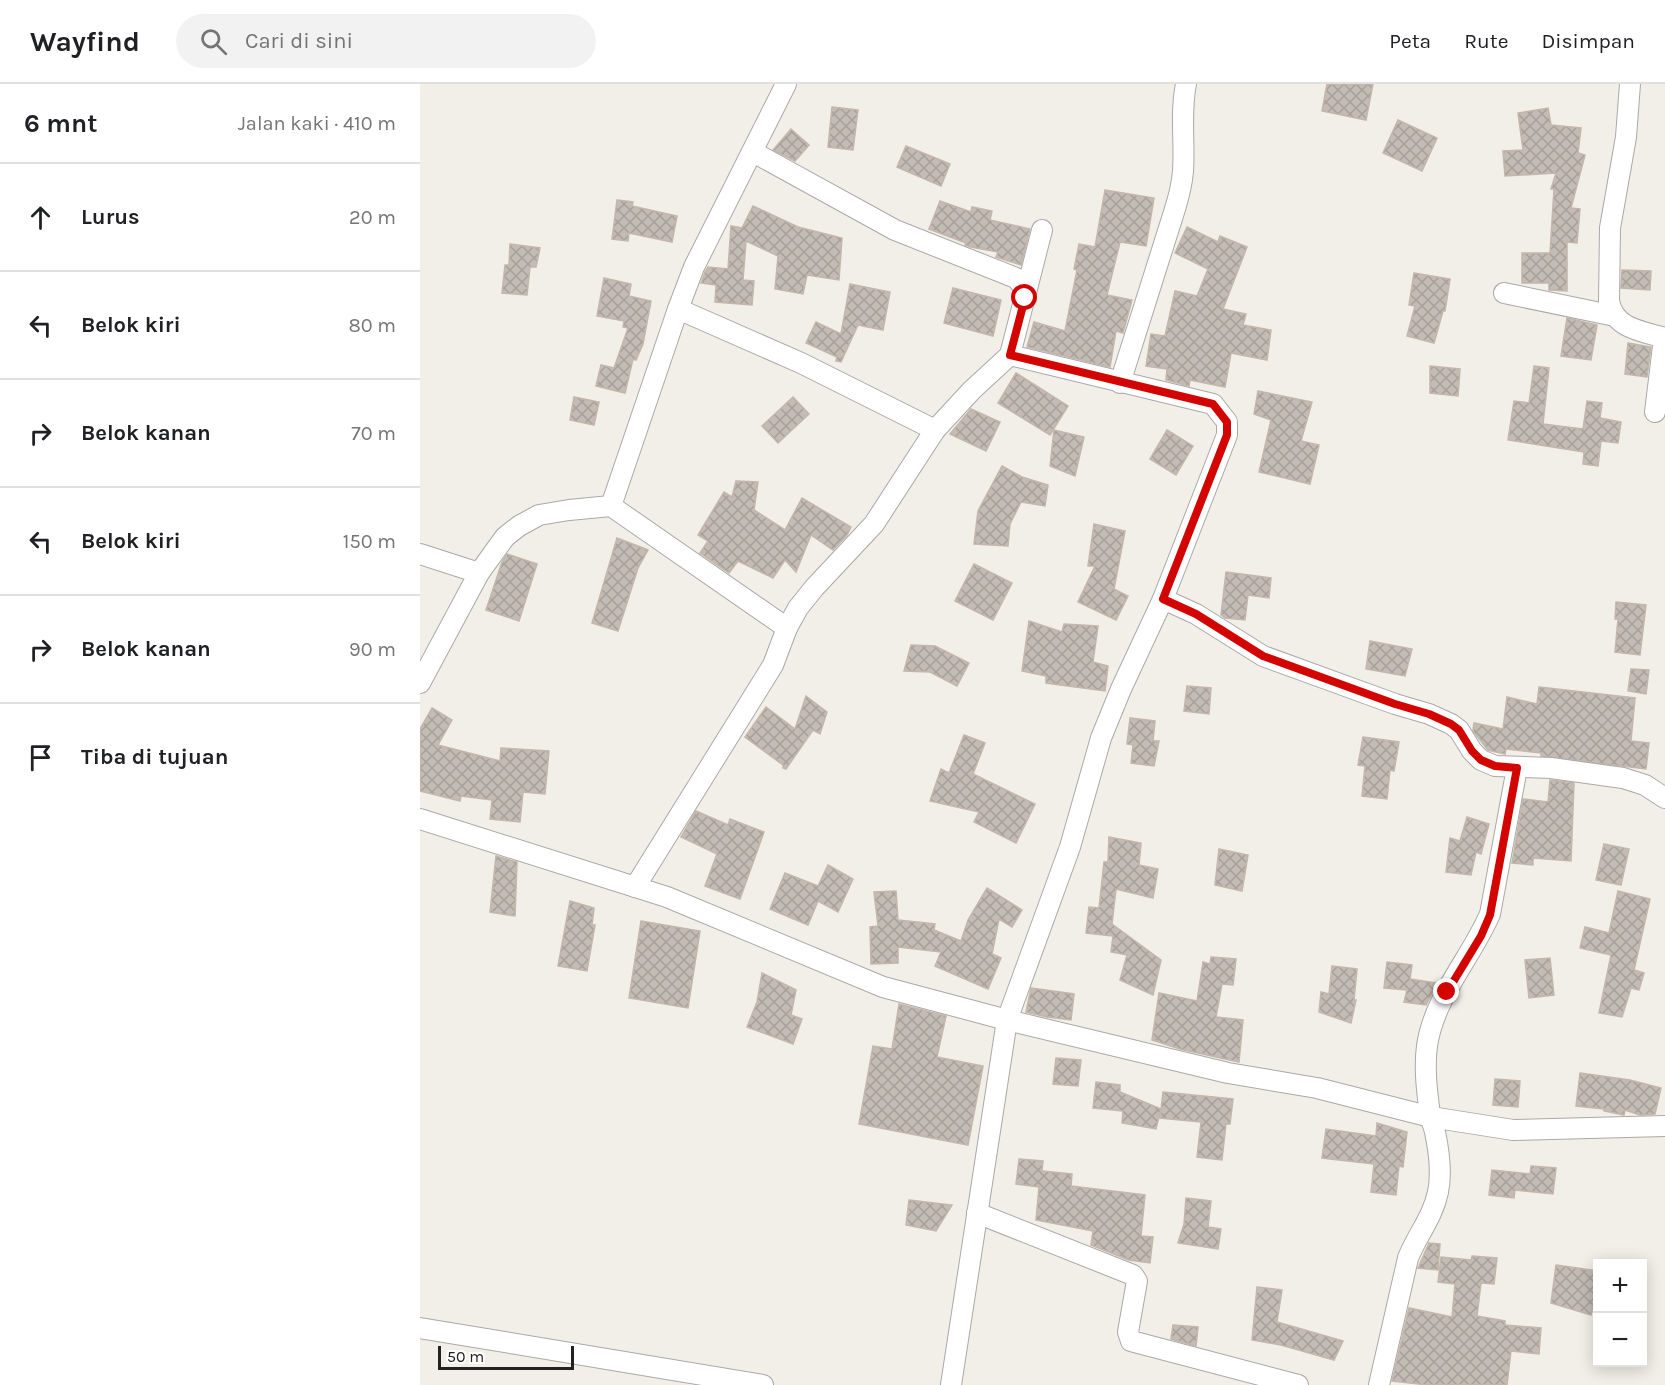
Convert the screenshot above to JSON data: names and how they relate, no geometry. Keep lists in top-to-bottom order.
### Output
{
  "scale_bar": "50 m",
  "page": {
    "header": "Wayfind",
    "search": "Cari di sini",
    "nav": ["Peta", "Rute", "Disimpan"],
    "heading": ["6 mnt", "Jalan kaki · 410 m"],
    "list": [
      ["Lurus", "20 m"],
      ["Belok kiri", "80 m"],
      ["Belok kanan", "70 m"],
      ["Belok kiri", "150 m"],
      ["Belok kanan", "90 m"],
      "Tiba di tujuan"
    ],
    "map_buttons": ["+", "−"],
    "scale": "50 m"
  }
}
